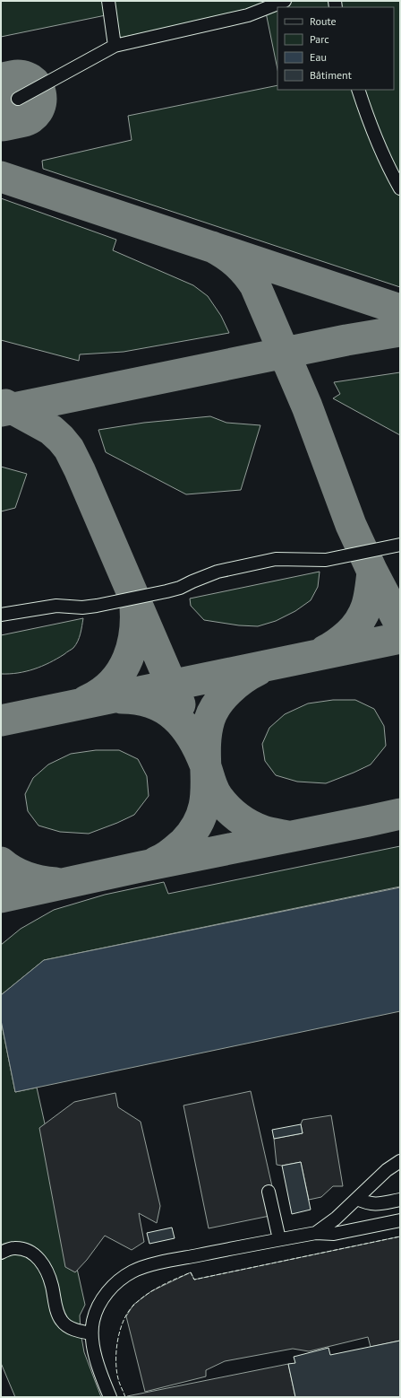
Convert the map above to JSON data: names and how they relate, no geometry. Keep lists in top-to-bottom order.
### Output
{
  "legend": [
    "Route",
    "Parc",
    "Eau",
    "Bâtiment"
  ]
}
